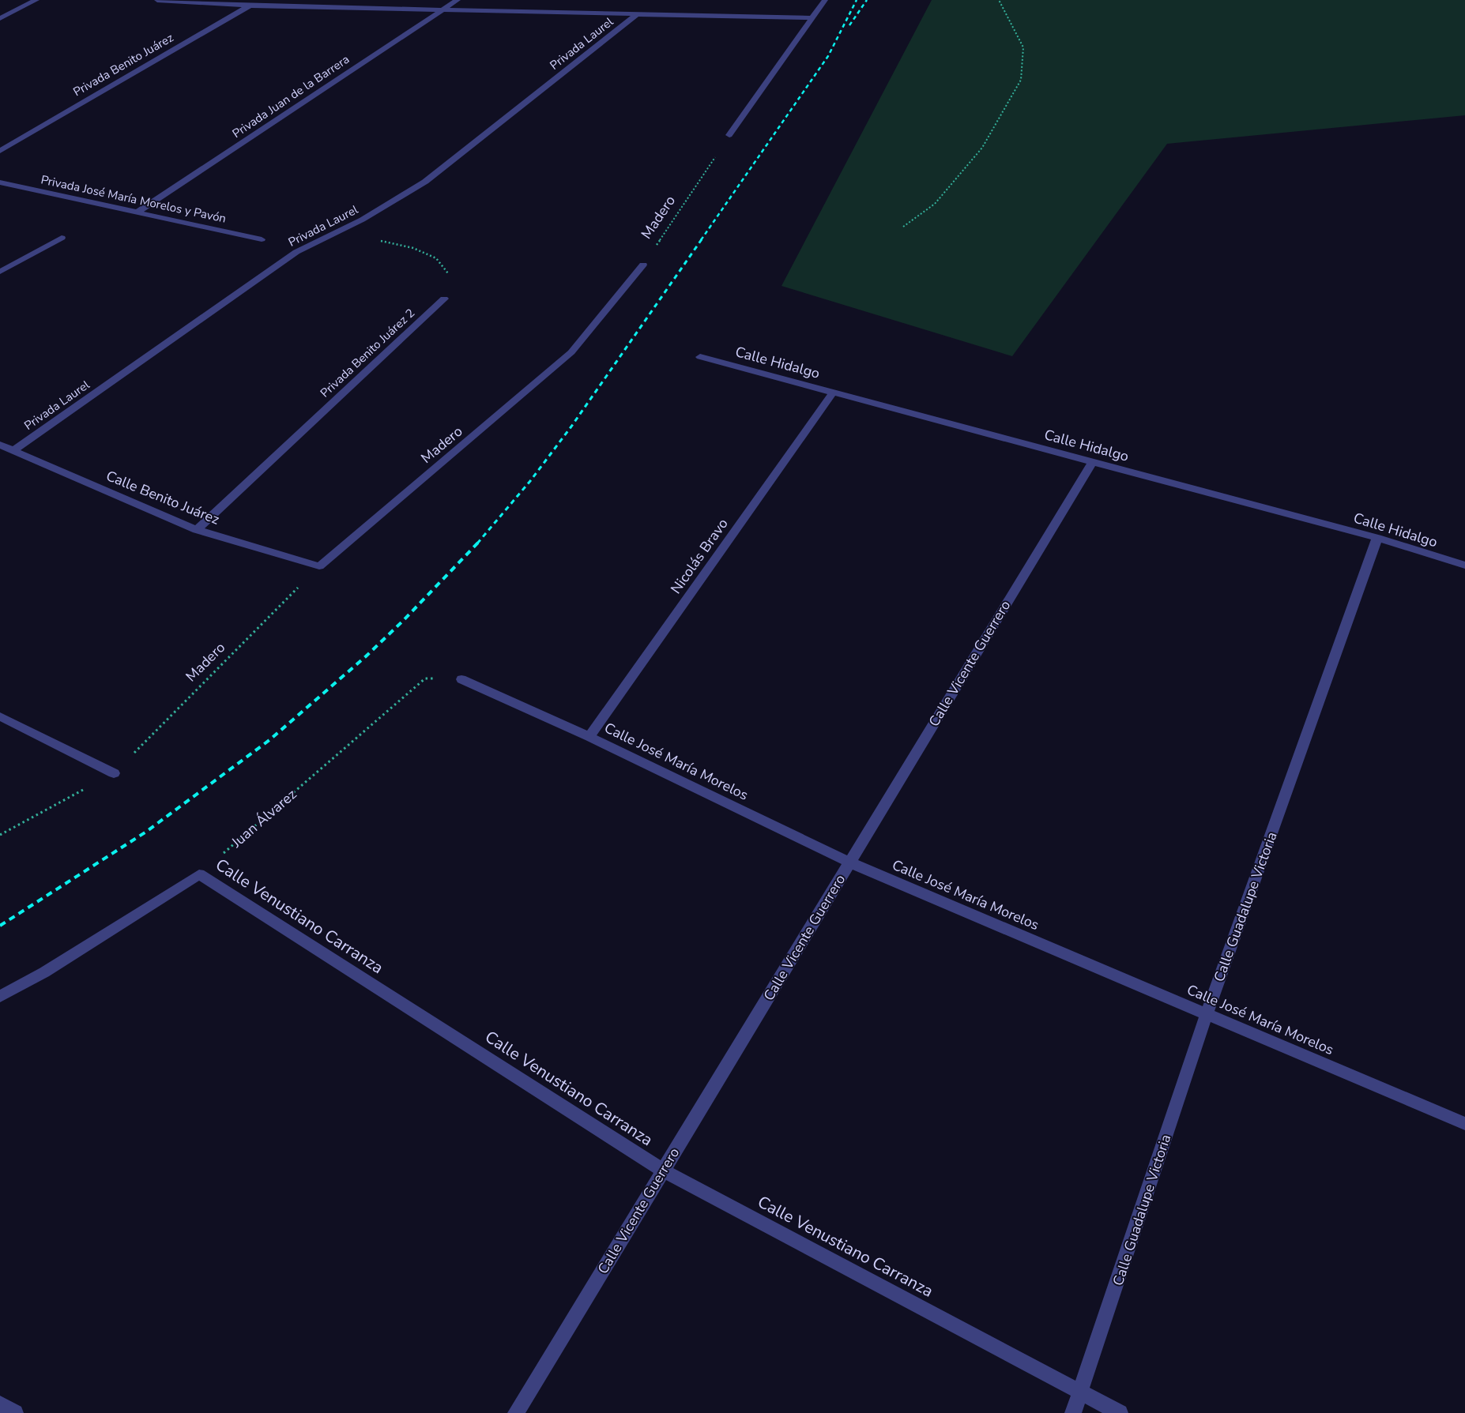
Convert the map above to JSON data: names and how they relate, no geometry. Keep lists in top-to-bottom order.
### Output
{
  "streets": {
    "street": [
      "Privada Laurel",
      "Privada Benito Juárez",
      "Privada Juan de la Barrera",
      "Privada José María Morelos y Pavón",
      "Madero",
      "Privada Benito Juárez 2",
      "Calle Hidalgo",
      "Calle Benito Juárez",
      "Nicolás Bravo",
      "Calle Vicente Guerrero",
      "Calle José María Morelos",
      "Calle Guadalupe Victoria",
      "Calle Venustiano Carranza"
    ],
    "path": ["Juan Álvarez"]
  },
  "crossings": [
    ["Privada Laurel", "Calle Benito Juárez"],
    ["Privada Juan de la Barrera", "Privada José María Morelos y Pavón"],
    ["Madero", "Calle Benito Juárez"],
    ["Privada Benito Juárez 2", "Calle Benito Juárez"],
    ["Calle Hidalgo", "Nicolás Bravo"],
    ["Calle Hidalgo", "Calle Vicente Guerrero"],
    ["Calle Hidalgo", "Calle Guadalupe Victoria"],
    ["Nicolás Bravo", "Calle José María Morelos"],
    ["Calle Vicente Guerrero", "Calle José María Morelos"],
    ["Calle Vicente Guerrero", "Calle Venustiano Carranza"],
    ["Calle José María Morelos", "Juan Álvarez"],
    ["Calle José María Morelos", "Calle Guadalupe Victoria"],
    ["Juan Álvarez", "Calle Venustiano Carranza"],
    ["Calle Guadalupe Victoria", "Calle Venustiano Carranza"]
  ]
}
